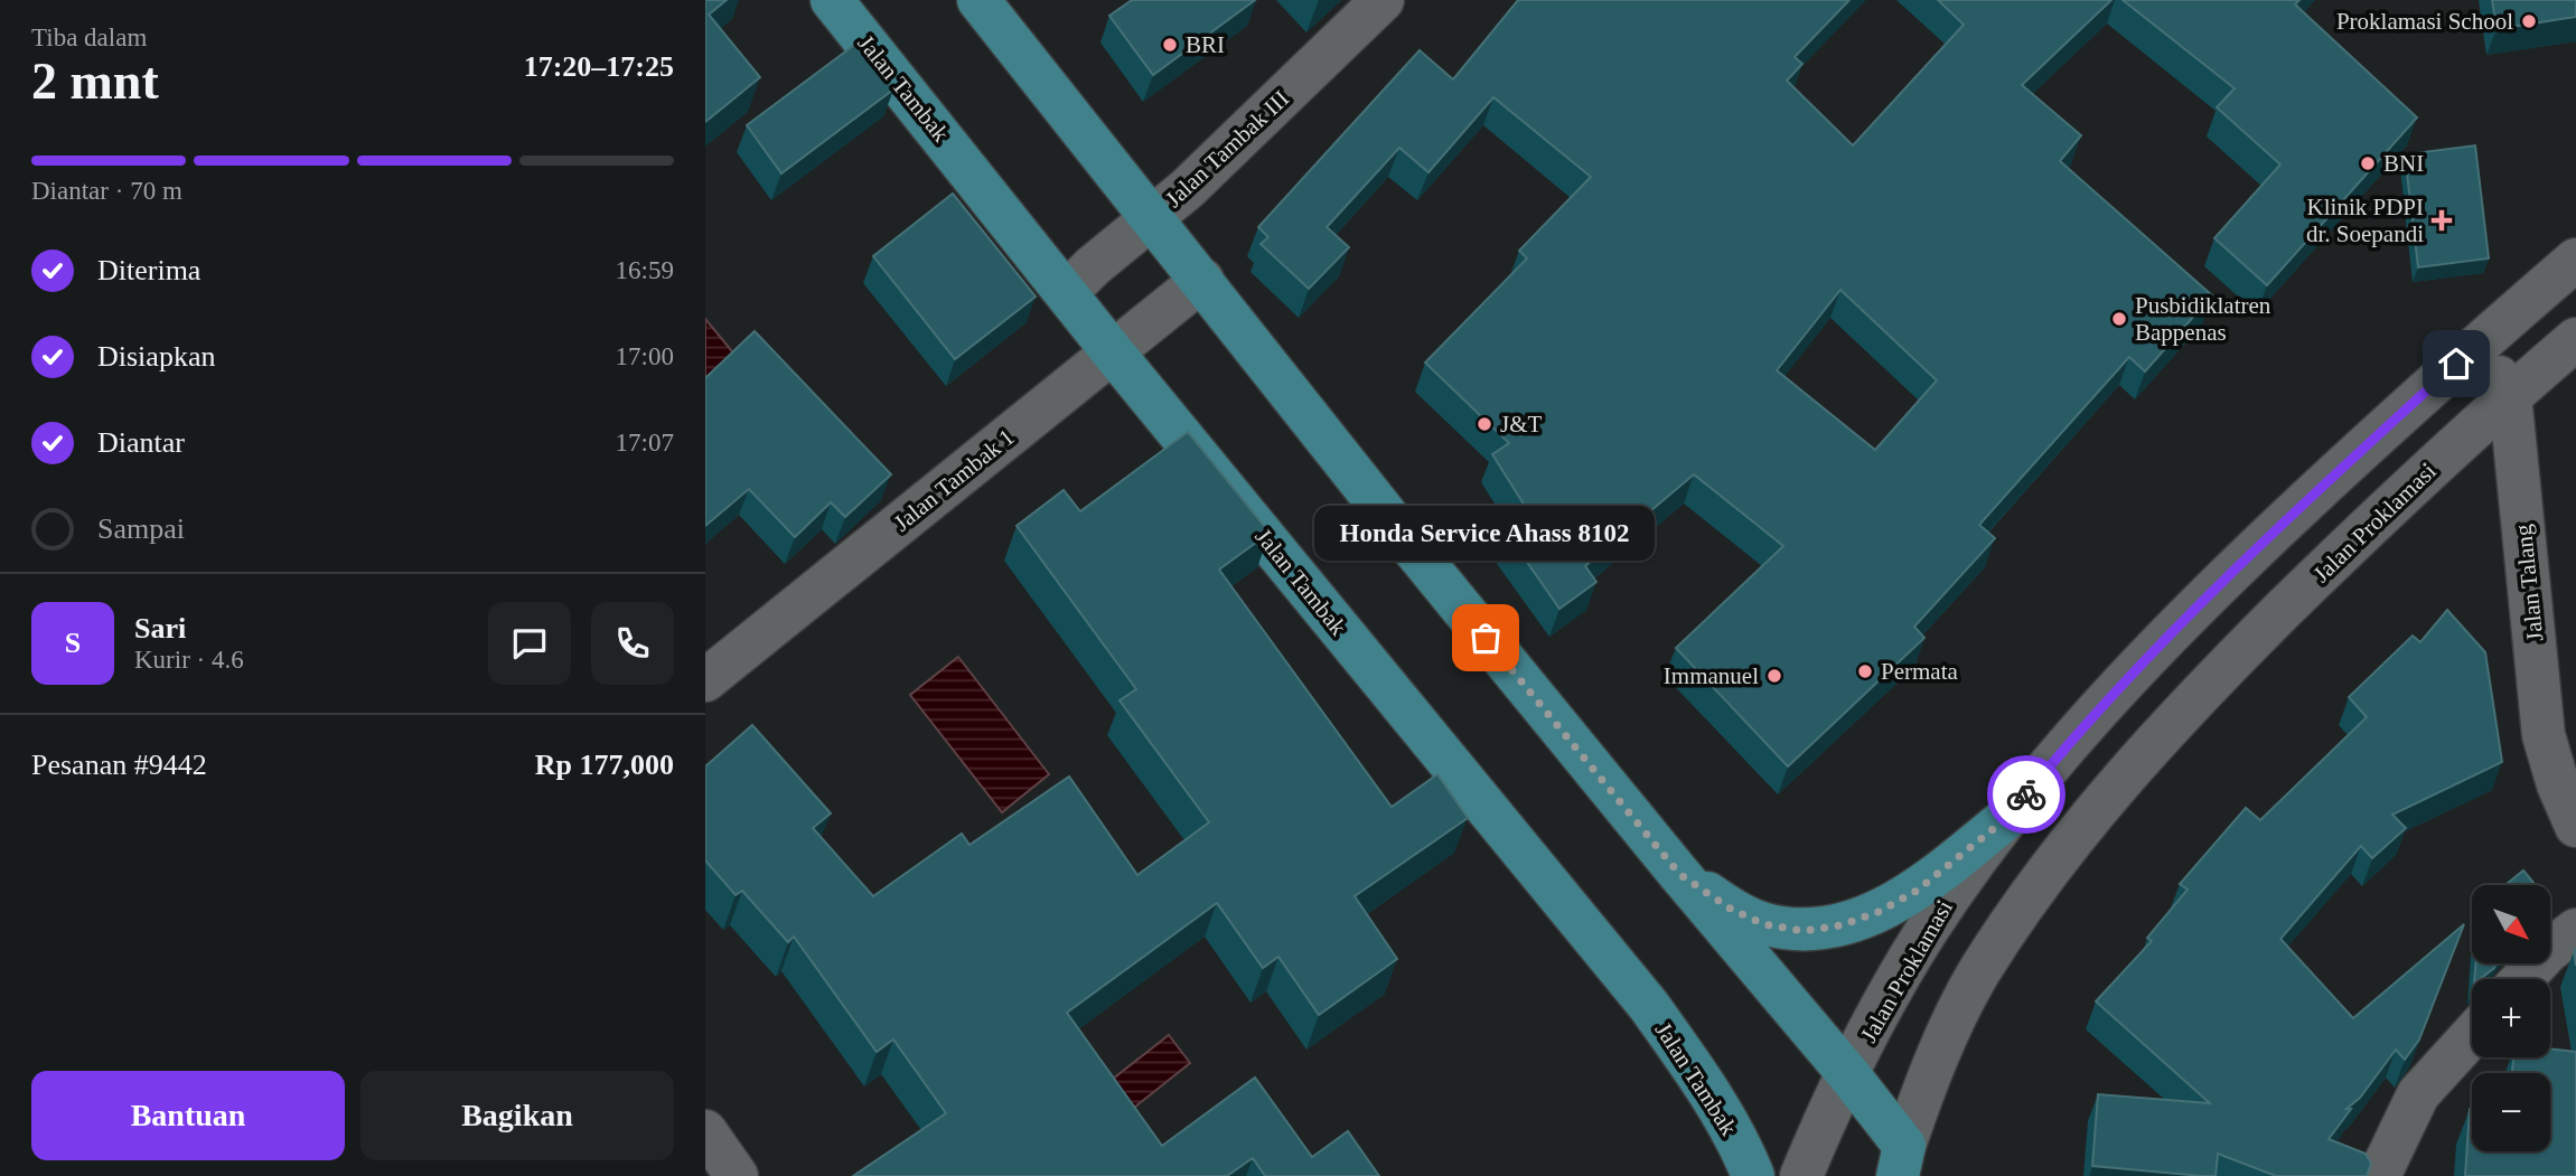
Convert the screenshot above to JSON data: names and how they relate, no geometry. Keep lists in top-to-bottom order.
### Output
{
  "streets": {
    "main road": [
      "Jalan Tambak",
      "Jalan Tambak III",
      "Jalan Tambak 1",
      "Jalan Proklamasi",
      "Jalan Talang"
    ]
  },
  "crossings": [
    ["Jalan Tambak", "Jalan Tambak III"],
    ["Jalan Tambak", "Jalan Tambak 1"],
    ["Jalan Proklamasi", "Jalan Talang"]
  ],
  "places": {
    "other": [
      "Proklamasi School",
      "BRI",
      "BNI",
      "Pusbidiklatren Bappenas",
      "J&T",
      "Honda Service Ahass 8102",
      "Permata",
      "Immanuel"
    ],
    "health": ["Klinik PDPI dr. Soepandi"]
  },
  "north": "bottom right",
  "page": {
    "heading": ["2 mnt", "Tiba dalam", "17:20–17:25"],
    "panel": [
      "Sari",
      "Kurir · 4.6",
      "Pesanan #9442",
      "Rp 177,000"
    ],
    "bar": "Diantar · 70 m",
    "list": [
      ["Diterima", "16:59"],
      ["Disiapkan", "17:00"],
      ["Diantar", "17:07"],
      "Sampai"
    ],
    "bubble": "Honda Service Ahass 8102",
    "round": "S",
    "map_buttons": ["+", "−"],
    "buttons": ["Bantuan", "Bagikan"]
  }
}
